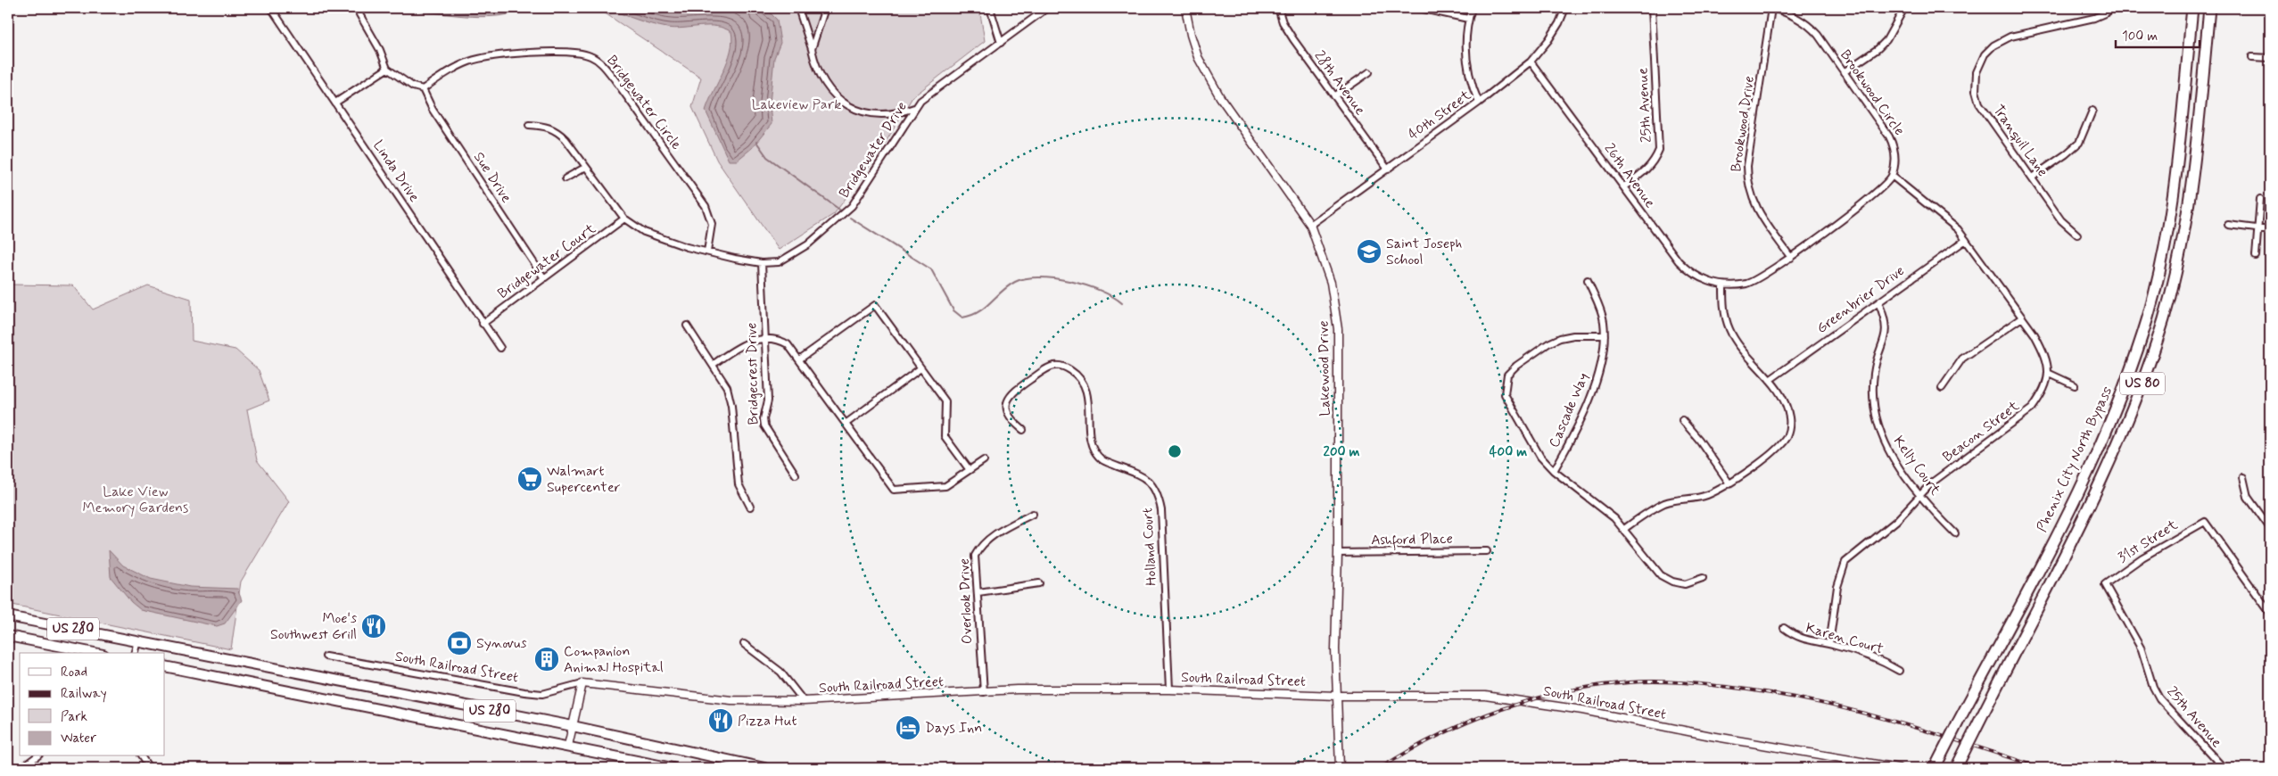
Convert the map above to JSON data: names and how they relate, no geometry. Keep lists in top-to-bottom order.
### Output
{
  "streets": {
    "highway": ["US 80", "Phenix City North Bypass", "US 280"],
    "street": [
      "28th Avenue",
      "Brookwood Circle",
      "Bridgewater Circle",
      "25th Avenue",
      "40th Street",
      "Brookwood Drive",
      "Tranquil Lane",
      "Bridgewater Drive",
      "Linda Drive",
      "26th Avenue",
      "Sue Drive",
      "Bridgewater Court",
      "Greenbrier Drive",
      "Lakewood Drive",
      "Bridgecrest Drive",
      "Cascade Way",
      "Beacon Street",
      "Kelly Court",
      "Ashford Place",
      "31st Street",
      "Holland Court",
      "Overlook Drive",
      "Karen Court",
      "South Railroad Street"
    ]
  },
  "crossings": [
    ["28th Avenue", "40th Street"],
    ["Brookwood Circle", "Brookwood Drive"],
    ["Bridgewater Circle", "Bridgewater Drive"],
    ["Bridgewater Circle", "Sue Drive"],
    ["25th Avenue", "26th Avenue"],
    ["25th Avenue", "31st Street"],
    ["40th Street", "26th Avenue"],
    ["40th Street", "Lakewood Drive"],
    ["Bridgewater Drive", "Bridgewater Court"],
    ["Bridgewater Drive", "Bridgecrest Drive"],
    ["Linda Drive", "Bridgewater Court"],
    ["Sue Drive", "Bridgewater Court"],
    ["Greenbrier Drive", "Kelly Court"],
    ["Lakewood Drive", "Ashford Place"],
    ["Lakewood Drive", "South Railroad Street"],
    ["Beacon Street", "Kelly Court"],
    ["Beacon Street", "Karen Court"],
    ["Holland Court", "South Railroad Street"],
    ["Overlook Drive", "South Railroad Street"]
  ],
  "parks": ["Lakeview Park", "Lake View Memory Gardens"],
  "places": {
    "school or university": ["Saint Joseph School"],
    "supermarket": ["Walmart Supercenter"],
    "restaurant": ["Moe's Southwest Grill", "Pizza Hut"],
    "bank": ["Synovus"],
    "building": ["Companion Animal Hospital"],
    "hotel": ["Days Inn"]
  },
  "legend": [
    "Road",
    "Railway",
    "Park",
    "Water"
  ],
  "scale_bar": "100 m",
  "rings": ["200 m", "400 m"]
}
